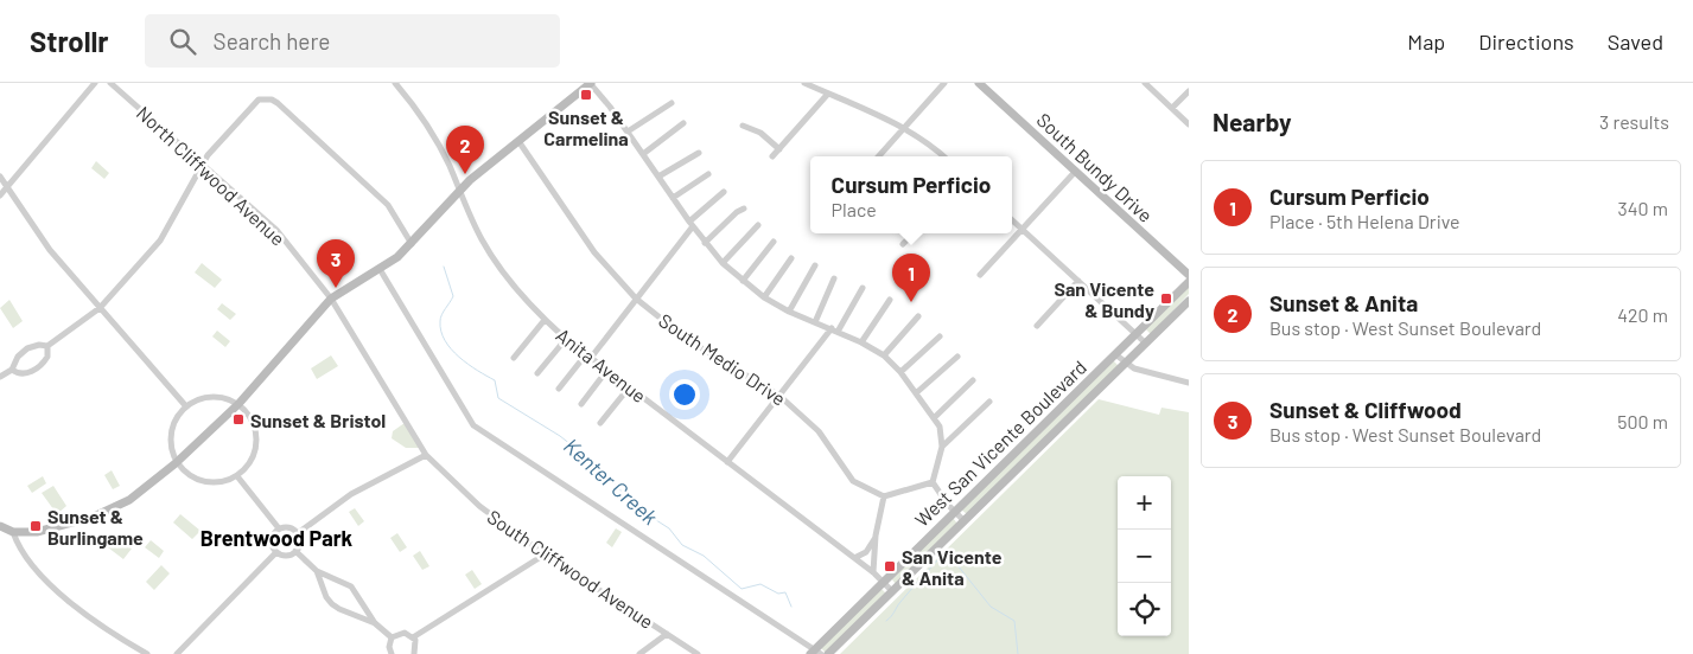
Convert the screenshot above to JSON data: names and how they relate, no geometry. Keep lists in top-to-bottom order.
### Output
{
  "streets": {
    "main road": ["South Bundy Drive", "West San Vicente Boulevard"],
    "street": [
      "North Cliffwood Avenue",
      "South Medio Drive",
      "Anita Avenue",
      "South Cliffwood Avenue"
    ]
  },
  "crossings": [
    ["North Cliffwood Avenue", "South Cliffwood Avenue"],
    ["Anita Avenue", "West San Vicente Boulevard"]
  ],
  "districts": ["Brentwood Park"],
  "water": ["Kenter Creek"],
  "places": {
    "transit": [
      "Sunset & Carmelina",
      "San Vicente & Bundy",
      "Sunset & Bristol",
      "Sunset & Burlingame",
      "San Vicente & Anita"
    ]
  },
  "page": {
    "header": "Strollr",
    "search": "Search here",
    "nav": ["Map", "Directions", "Saved"],
    "heading": ["Nearby", "3 results"],
    "pins": ["2", "3", "1"],
    "popup": ["Cursum Perficio", "Place"],
    "list": [
      {
        "mark": "1",
        "name": "Cursum Perficio",
        "note": "Place · 5th Helena Drive",
        "value": "340 m"
      },
      {
        "mark": "2",
        "name": "Sunset & Anita",
        "note": "Bus stop · West Sunset Boulevard",
        "value": "420 m"
      },
      {
        "mark": "3",
        "name": "Sunset & Cliffwood",
        "note": "Bus stop · West Sunset Boulevard",
        "value": "500 m"
      }
    ],
    "map_buttons": ["+", "−"]
  }
}
